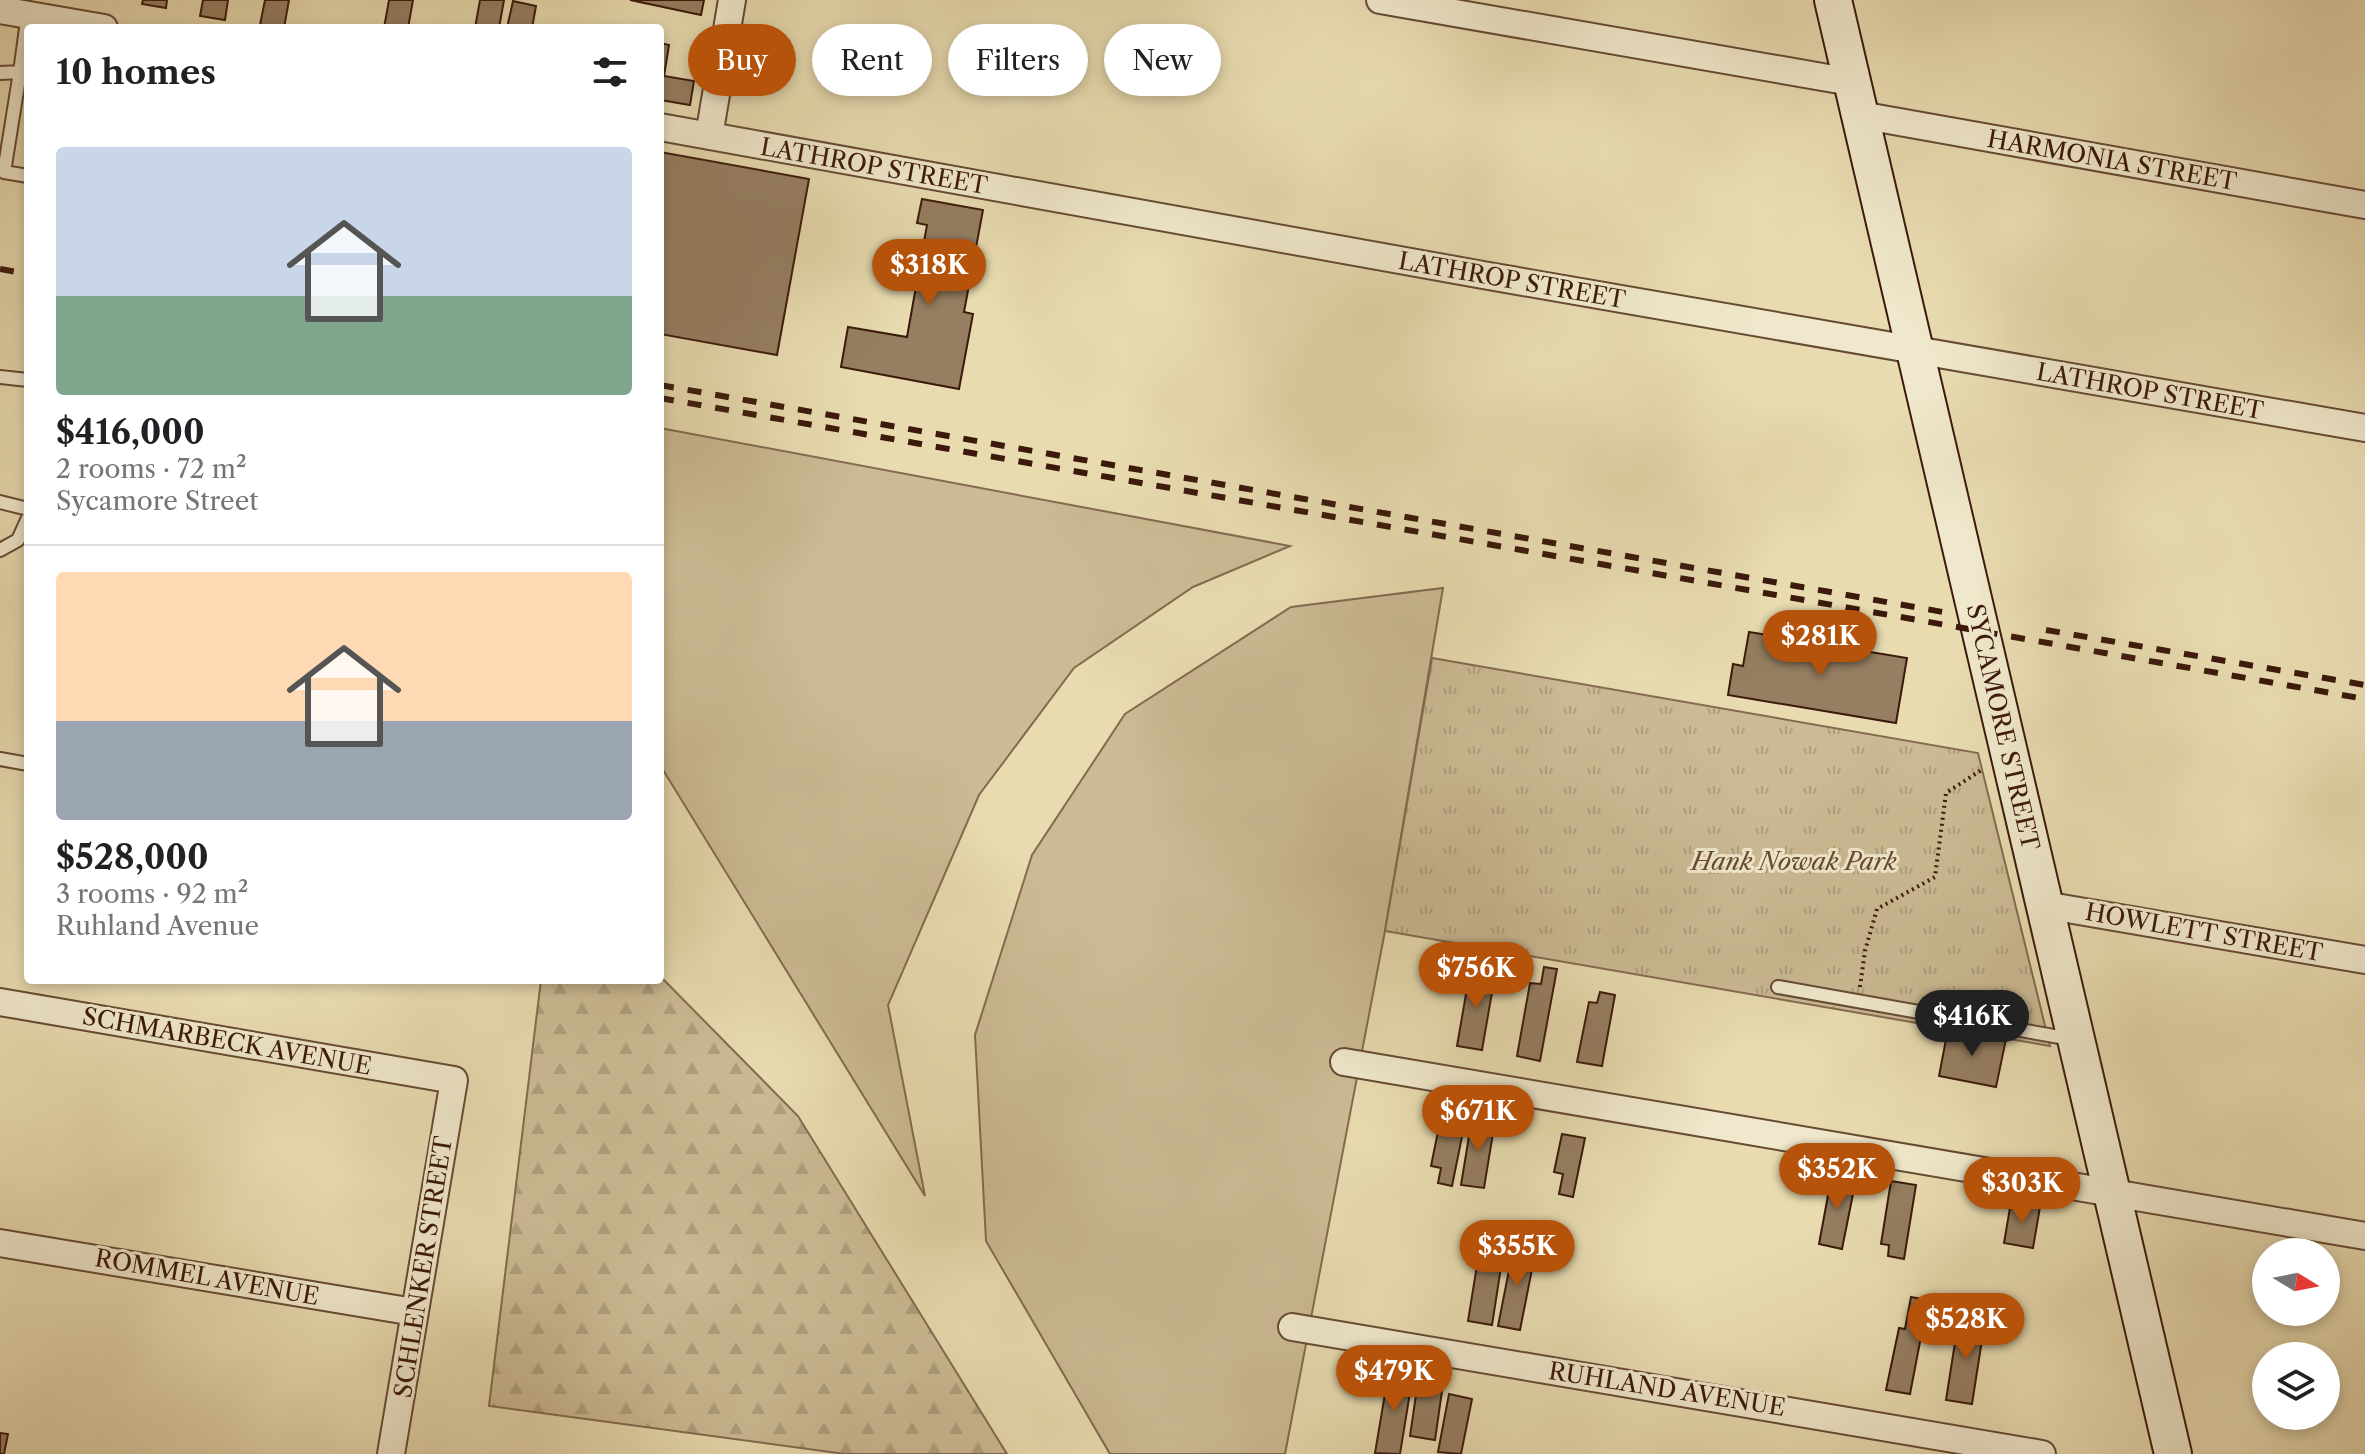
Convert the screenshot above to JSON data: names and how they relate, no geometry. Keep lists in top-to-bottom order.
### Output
{
  "streets": {
    "street": [
      "HARMONIA STREET",
      "LATHROP STREET",
      "SYCAMORE STREET",
      "HOWLETT STREET",
      "SCHMARBECK AVENUE",
      "SCHLENKER STREET",
      "ROMMEL AVENUE",
      "RUHLAND AVENUE"
    ]
  },
  "crossings": [
    ["HARMONIA STREET", "SYCAMORE STREET"],
    ["LATHROP STREET", "SYCAMORE STREET"],
    ["SYCAMORE STREET", "HOWLETT STREET"],
    ["SCHMARBECK AVENUE", "SCHLENKER STREET"],
    ["SCHLENKER STREET", "ROMMEL AVENUE"]
  ],
  "parks": ["Hank Nowak Park"],
  "north": "right",
  "page": {
    "chip": [
      "Buy",
      "Rent",
      "Filters",
      "New"
    ],
    "heading": "10 homes",
    "list": [
      {
        "name": "$416,000",
        "note": "2 rooms · 72 m² · Sycamore Street"
      },
      {
        "name": "$528,000",
        "note": "3 rooms · 92 m² · Ruhland Avenue"
      }
    ],
    "price": [
      "$318K",
      "$281K",
      "$756K",
      "$416K",
      "$671K",
      "$352K",
      "$303K",
      "$355K",
      "$528K",
      "$479K"
    ]
  }
}
